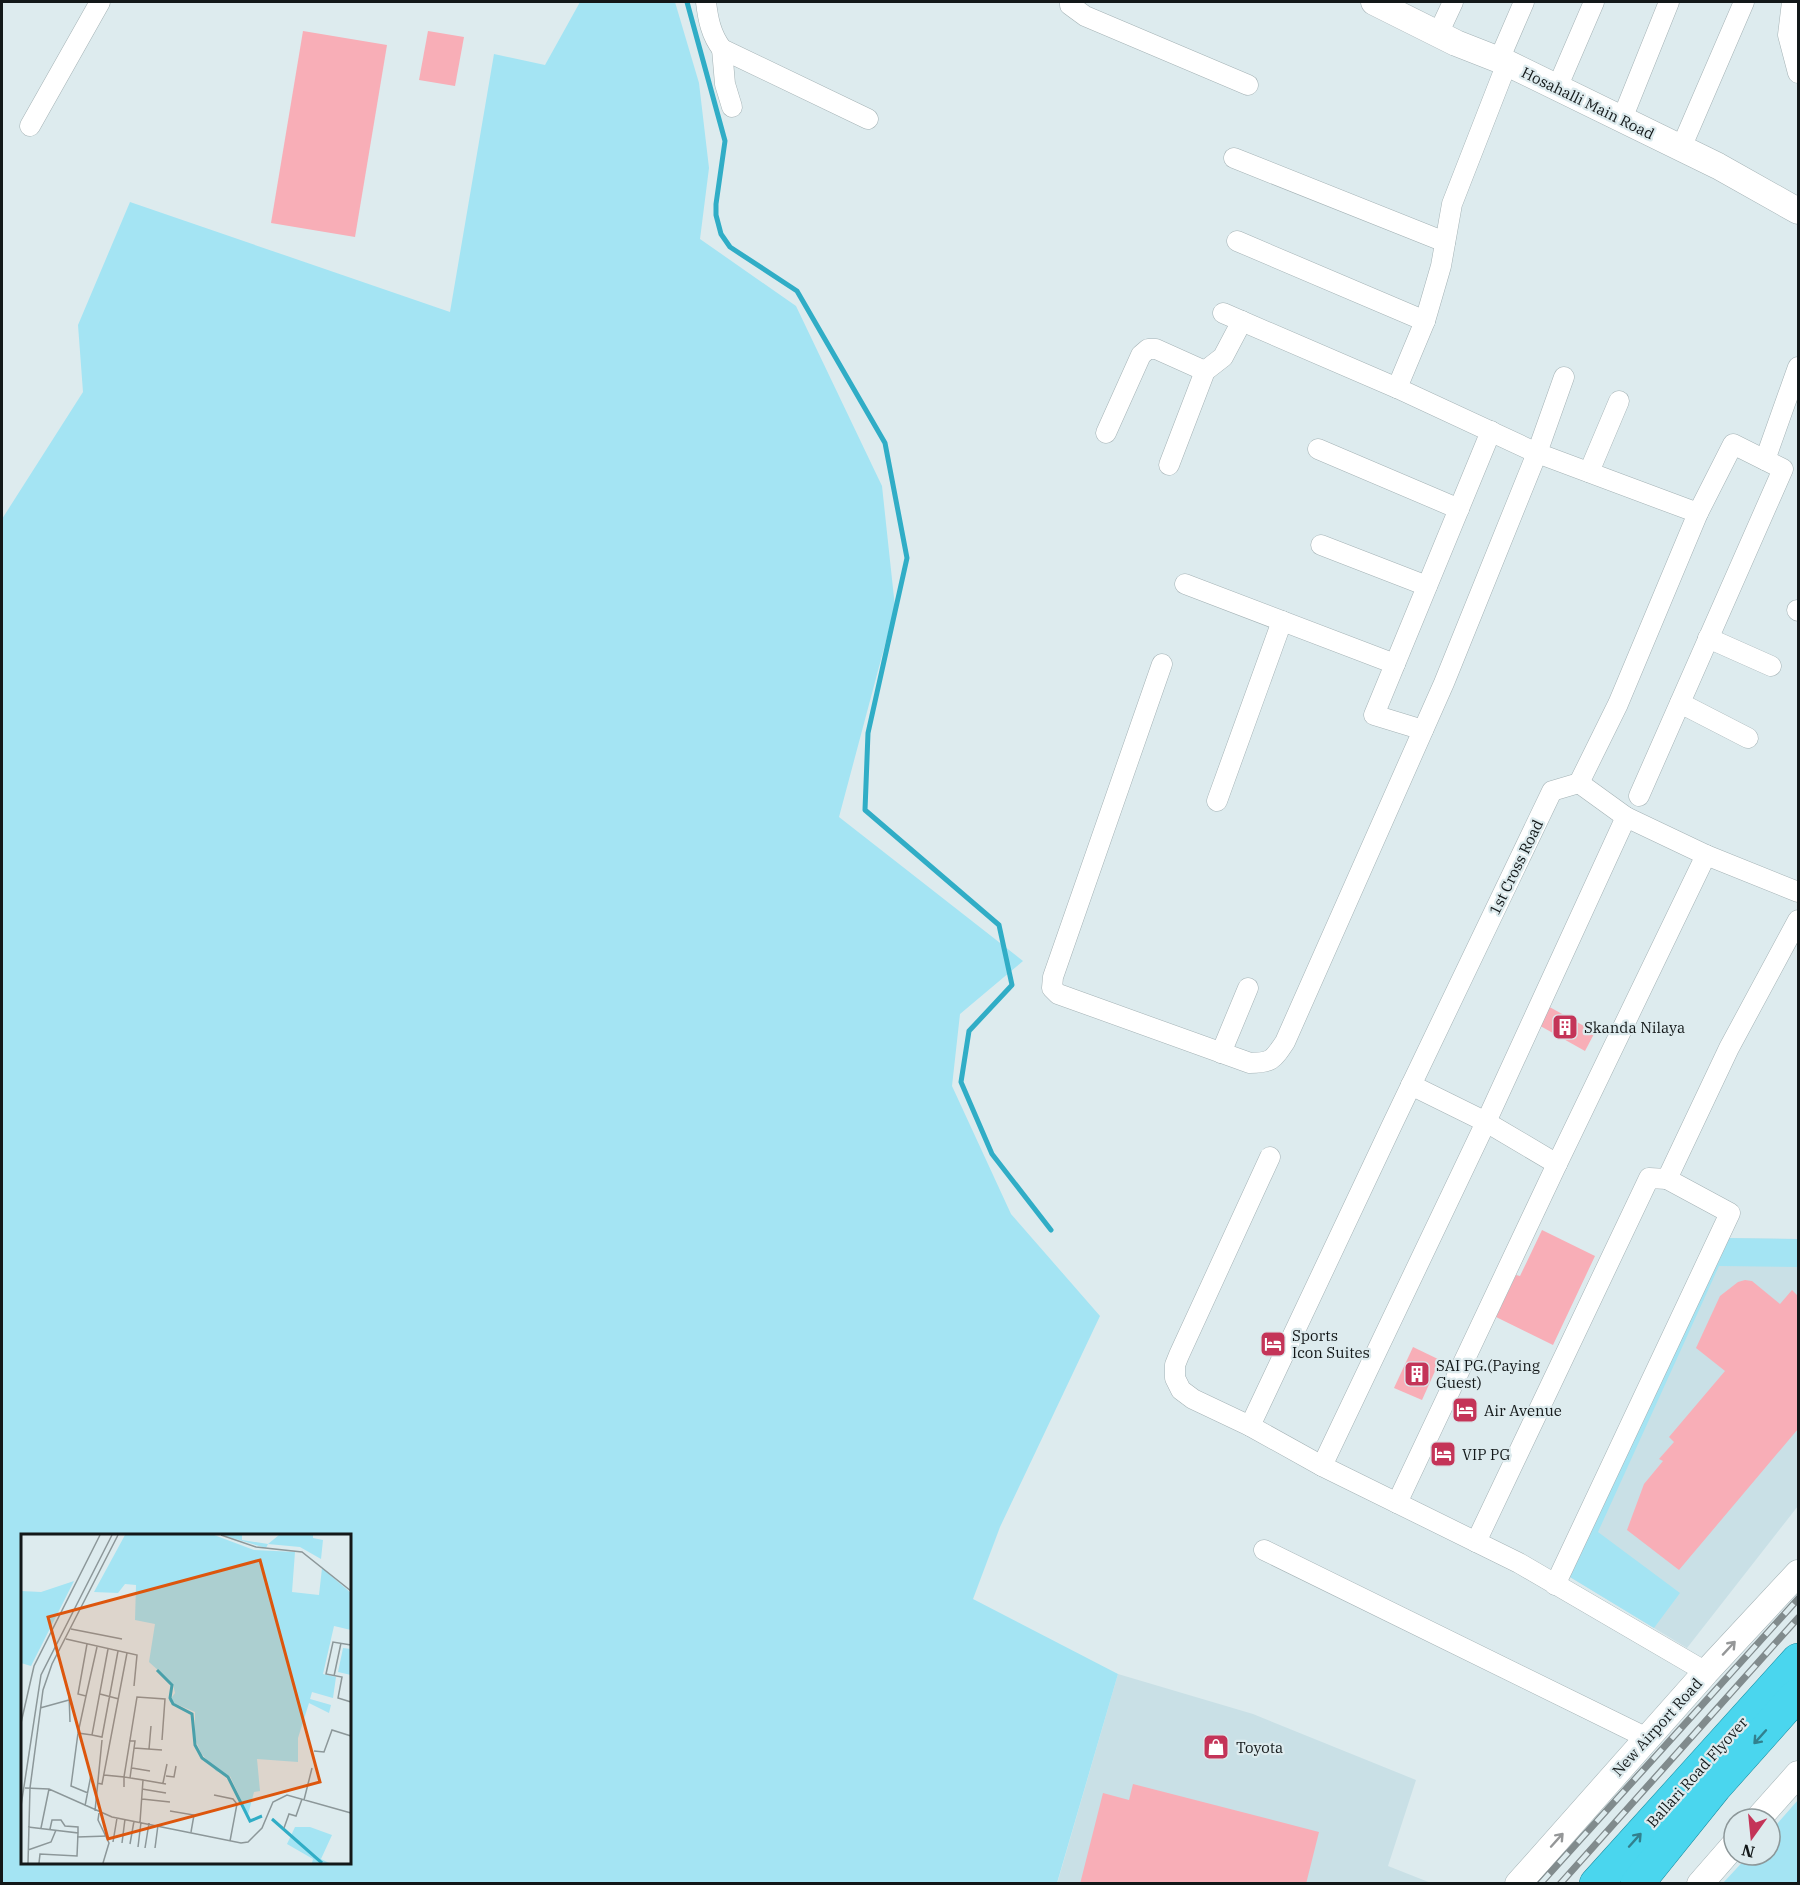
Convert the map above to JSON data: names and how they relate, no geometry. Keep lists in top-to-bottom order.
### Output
{
  "streets": {
    "highway": ["Ballari Road Flyover"],
    "street": ["Hosahalli Main Road", "1st Cross Road", "New Airport Road"]
  },
  "one_way": ["New Airport Road"],
  "places": {
    "building": ["Skanda Nilaya", "SAI PG.(Paying Guest)"],
    "hotel": ["Sports Icon Suites", "Air Avenue", "VIP PG"],
    "shop": ["Toyota"]
  },
  "north": "bottom"
}
